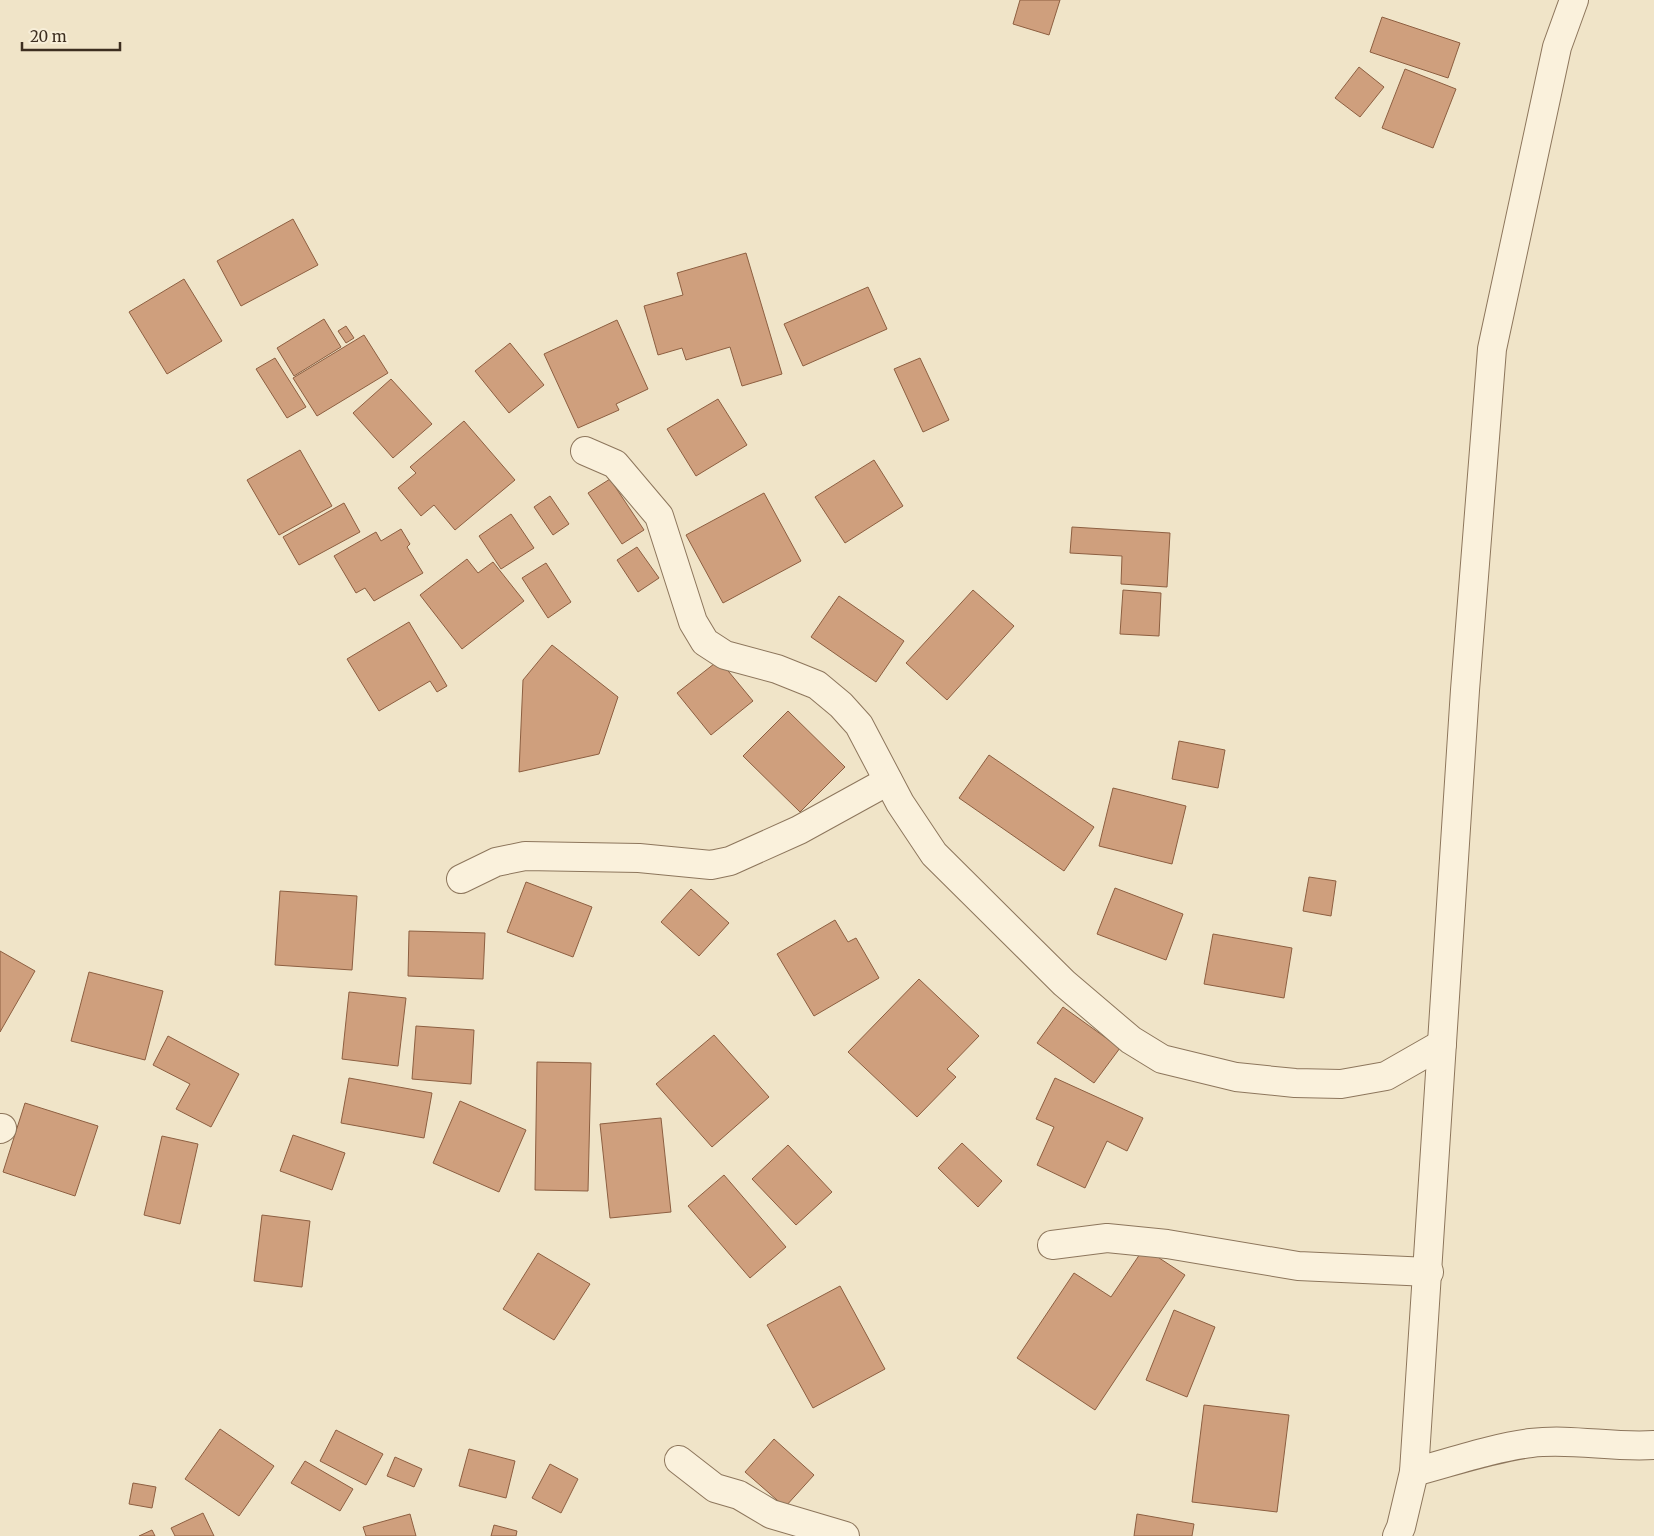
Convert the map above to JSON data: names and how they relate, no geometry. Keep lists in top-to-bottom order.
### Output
{
  "scale_bar": "20 m"
}
